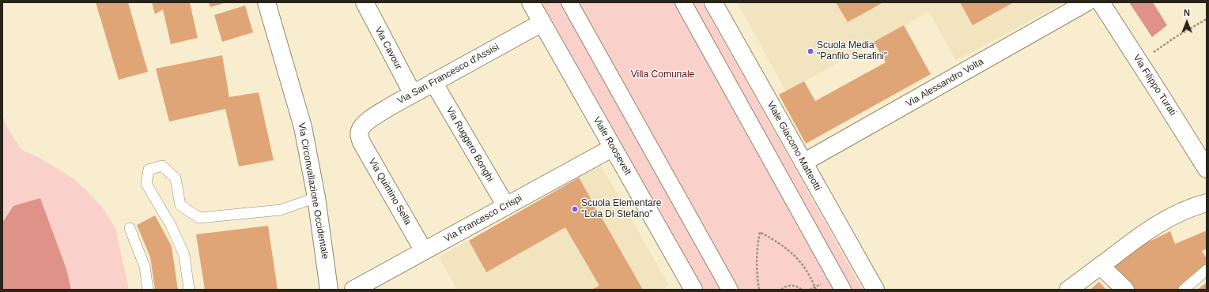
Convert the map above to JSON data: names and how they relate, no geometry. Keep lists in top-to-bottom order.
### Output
{
  "streets": {
    "street": [
      "Via Cavour",
      "Via San Francesco d'Assisi",
      "Via Alessandro Volta",
      "Via Filippo Turati",
      "Via Ruggero Bonghi",
      "Viale Roosevelt",
      "Viale Giacomo Matteotti",
      "Via Circonvallazione Occidentale",
      "Via Quintino Sella",
      "Via Francesco Crispi"
    ]
  },
  "crossings": [
    ["Via Cavour", "Via San Francesco d'Assisi"],
    ["Via San Francesco d'Assisi", "Via Ruggero Bonghi"],
    ["Via San Francesco d'Assisi", "Viale Roosevelt"],
    ["Via San Francesco d'Assisi", "Via Quintino Sella"],
    ["Via Alessandro Volta", "Viale Giacomo Matteotti"],
    ["Via Ruggero Bonghi", "Via Francesco Crispi"],
    ["Viale Roosevelt", "Via Francesco Crispi"],
    ["Via Quintino Sella", "Via Francesco Crispi"]
  ],
  "parks": ["Villa Comunale"],
  "places": ["Scuola Media \"Panfilo Serafini\"", "Scuola Elementare \"Lola Di Stefano\""],
  "north": "top"
}
